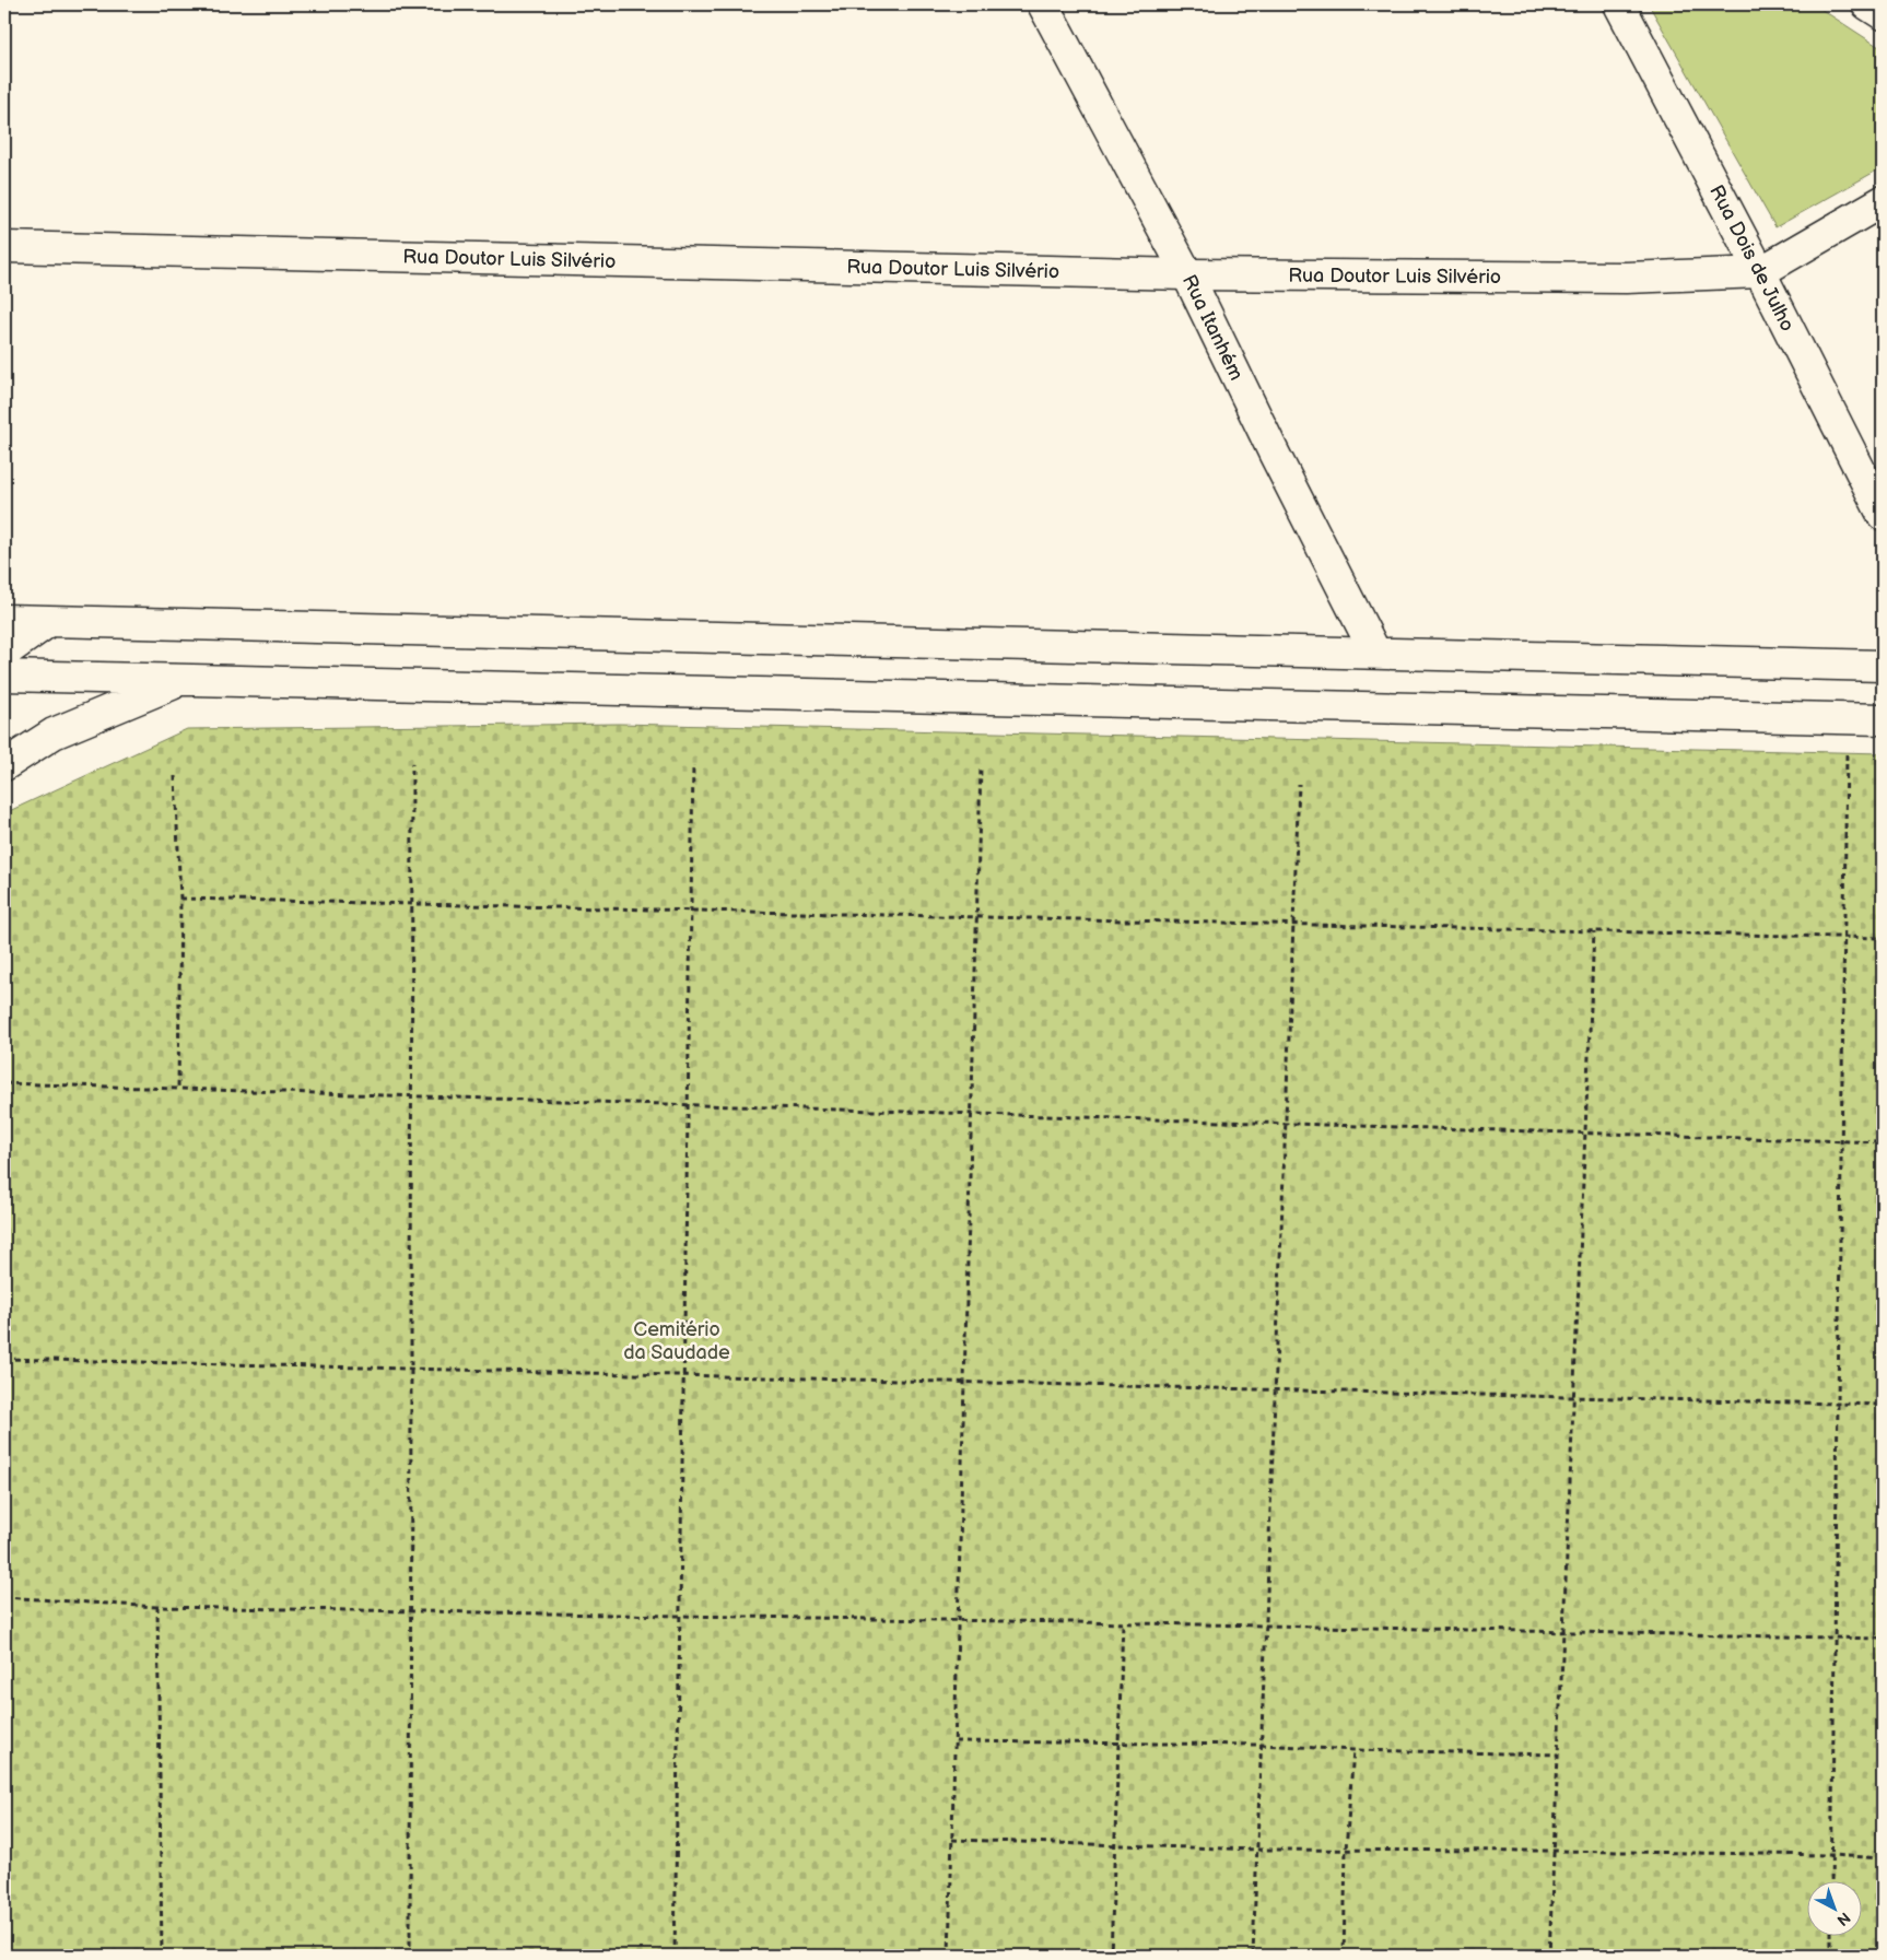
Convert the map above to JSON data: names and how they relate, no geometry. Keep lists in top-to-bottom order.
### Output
{
  "streets": {
    "main road": ["Rua Doutor Luis Silvério", "Rua Dois de Julho", "Rua Itanhém"]
  },
  "crossings": [
    ["Rua Doutor Luis Silvério", "Rua Dois de Julho"],
    ["Rua Doutor Luis Silvério", "Rua Itanhém"]
  ],
  "parks": ["Cemitério da Saudade"],
  "north": "bottom right"
}
